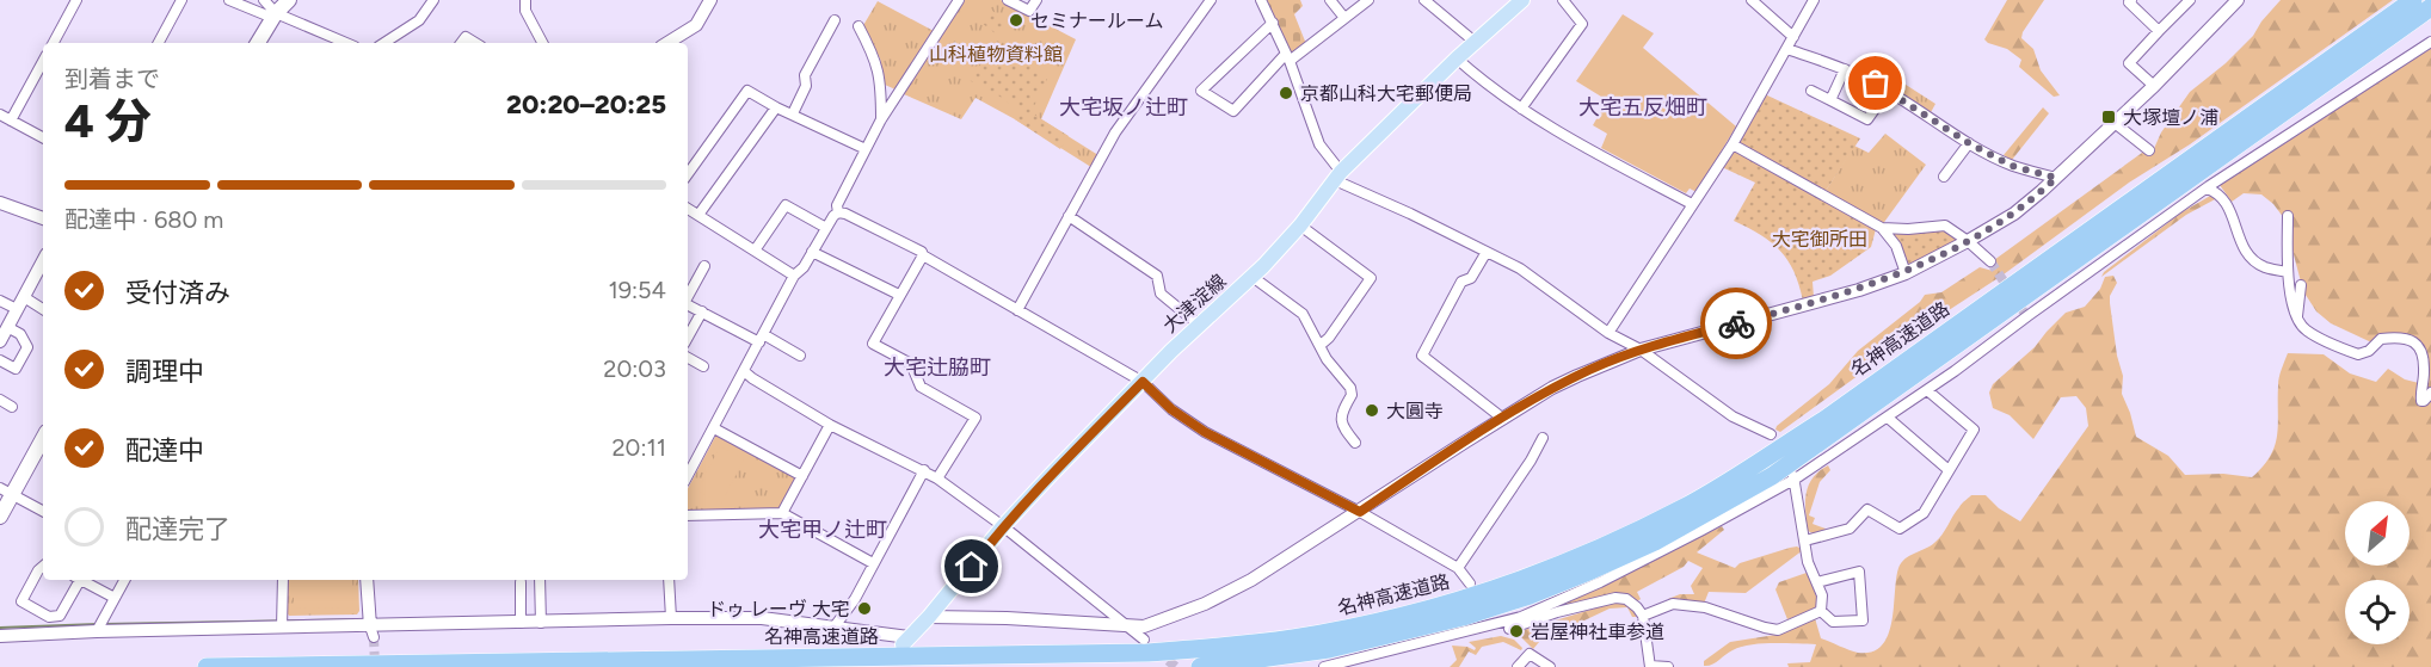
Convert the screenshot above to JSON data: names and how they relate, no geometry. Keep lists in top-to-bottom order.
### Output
{
  "streets": {
    "highway": ["名神高速道路"],
    "main road": ["大津淀線"]
  },
  "districts": [
    "大宅坂ノ辻町",
    "大宅五反畑町",
    "大宅辻脇町",
    "大宅甲ノ辻町"
  ],
  "parks": ["山科植物資料館", "大宅御所田"],
  "places": {
    "other": [
      "セミナールーム",
      "京都山科大宅郵便局",
      "大圓寺",
      "ドゥ レーヴ 大宅",
      "岩屋神社車参道"
    ],
    "transit": ["大塚壇ノ浦"]
  },
  "north": "top right",
  "page": {
    "heading": ["4 分", "到着まで", "20:20–20:25"],
    "bar": "配達中 · 680 m",
    "list": [
      ["受付済み", "19:54"],
      ["調理中", "20:03"],
      ["配達中", "20:11"],
      "配達完了"
    ]
  }
}
